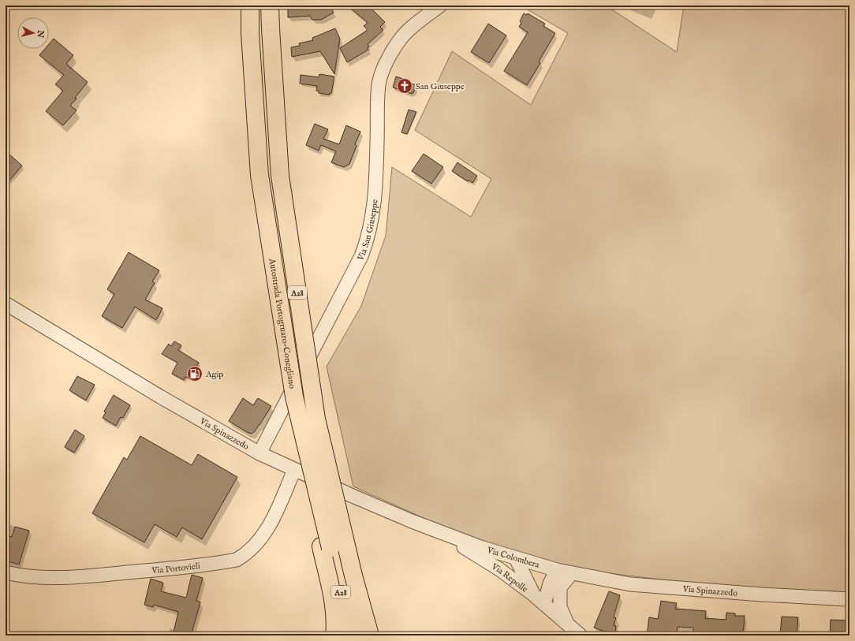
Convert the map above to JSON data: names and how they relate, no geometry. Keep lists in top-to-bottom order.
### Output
{
  "streets": {
    "highway": ["A28", "Autostrada Portogruaro-Conegliano"],
    "street": [
      "Via San Giuseppe",
      "Via Spinazzedo",
      "Via Colombera",
      "Via Portovieli",
      "Via Repolle"
    ]
  },
  "crossings": [
    ["Via San Giuseppe", "Via Spinazzedo"],
    ["A28", "Autostrada Portogruaro-Conegliano"],
    ["Via Spinazzedo", "Via Colombera"],
    ["Via Spinazzedo", "Via Portovieli"],
    ["Via Spinazzedo", "Via Repolle"],
    ["Via Colombera", "Via Repolle"]
  ],
  "places": {
    "church": ["San Giuseppe"],
    "fuel station": ["Agip"]
  },
  "north": "right"
}
